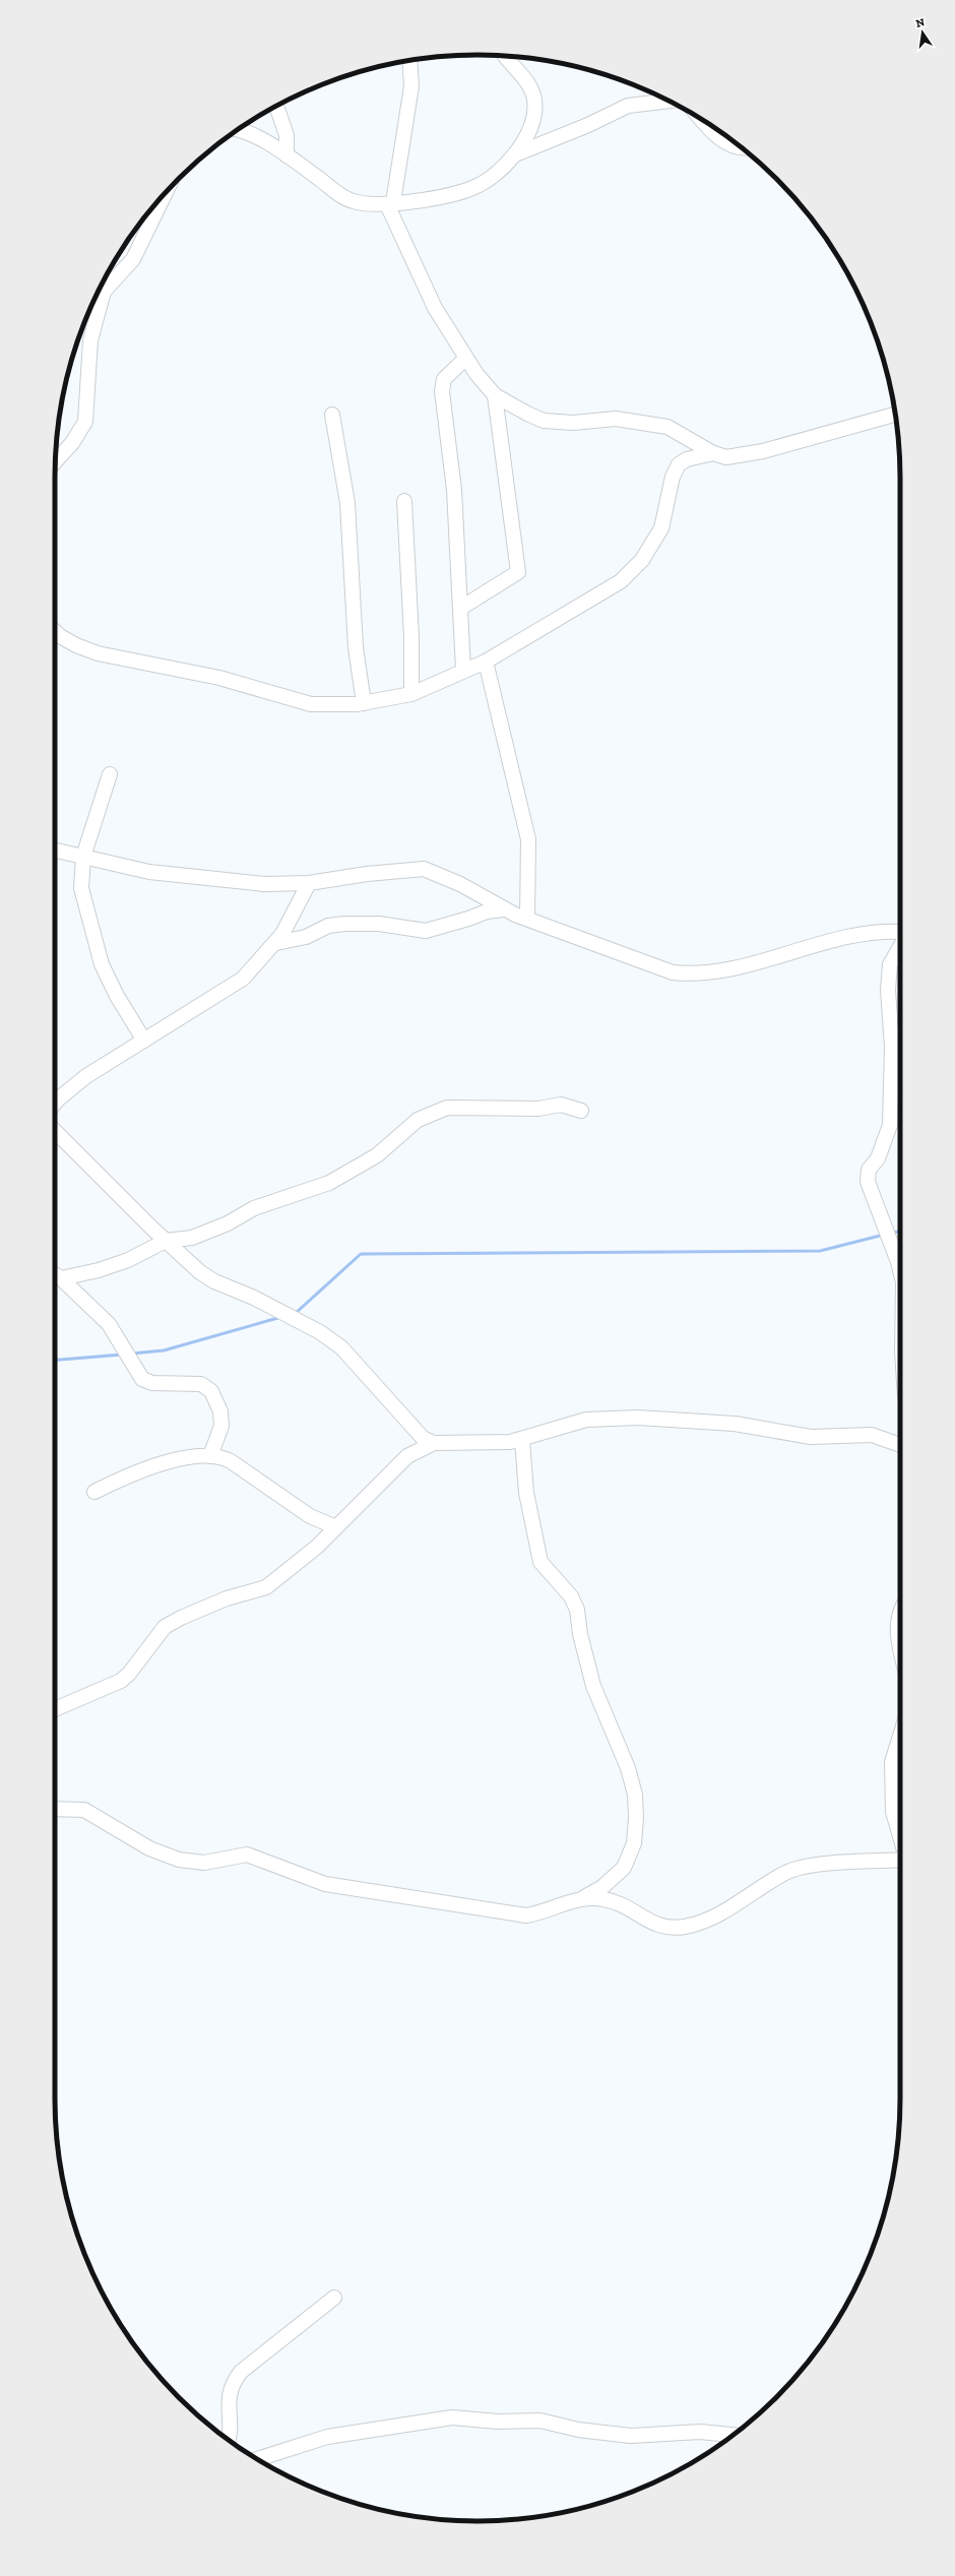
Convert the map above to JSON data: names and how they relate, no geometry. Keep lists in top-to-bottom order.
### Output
{
  "north": "top"
}
